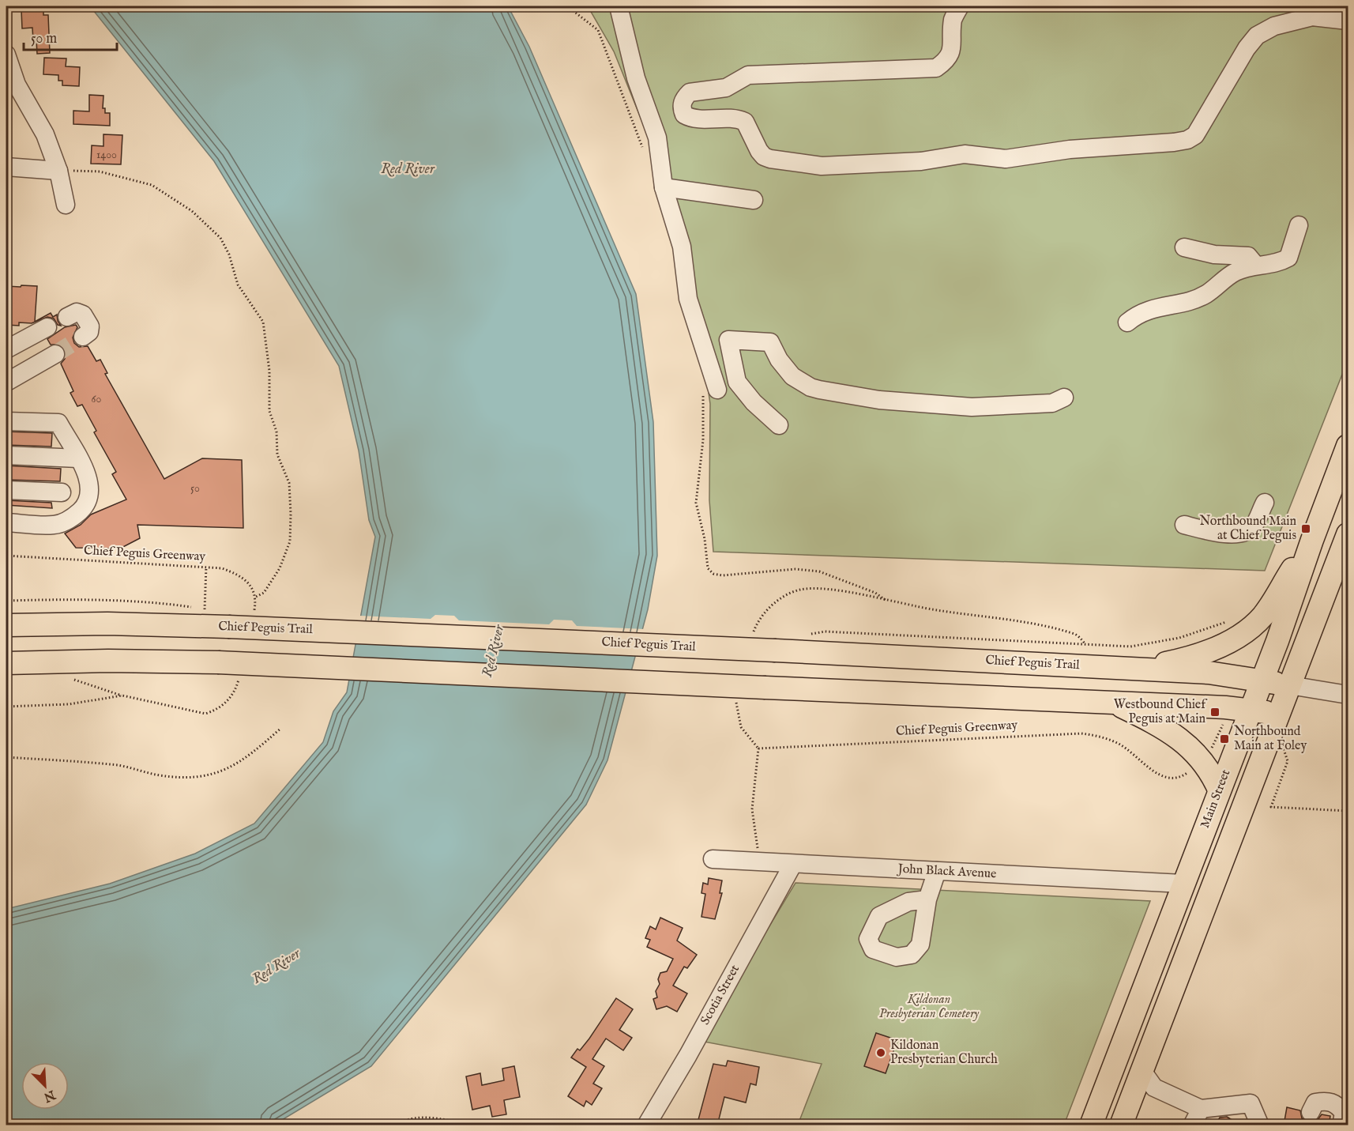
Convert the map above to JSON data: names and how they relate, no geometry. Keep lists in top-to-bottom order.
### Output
{
  "streets": {
    "main road": ["Chief Peguis Trail", "Main Street"],
    "street": ["John Black Avenue", "Scotia Street"],
    "path": ["Chief Peguis Greenway"]
  },
  "crossings": [
    ["Chief Peguis Trail", "Main Street"],
    ["Main Street", "John Black Avenue"],
    ["John Black Avenue", "Scotia Street"]
  ],
  "water": ["Red River"],
  "parks": ["Kildonan Presbyterian Cemetery"],
  "places": {
    "transit": ["Northbound Main at Chief Peguis", "Westbound Chief Peguis at Main", "Northbound Main at Foley"],
    "other": ["Kildonan Presbyterian Church"]
  },
  "house_numbers": ["1400", "60", "50"],
  "scale_bar": "50 m",
  "north": "bottom right"
}
